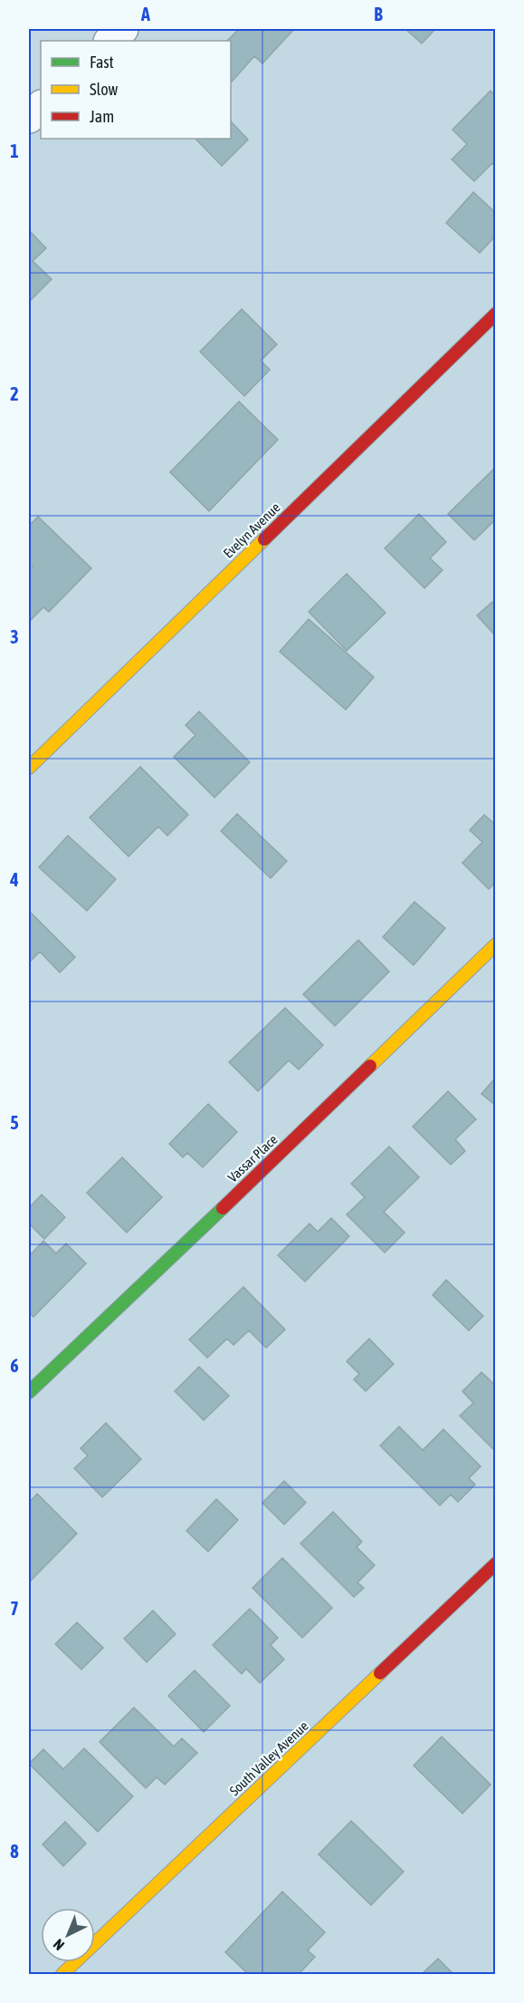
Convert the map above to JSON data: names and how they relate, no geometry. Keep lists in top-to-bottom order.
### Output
{
  "streets": {
    "street": ["Evelyn Avenue", "Vassar Place", "South Valley Avenue"]
  },
  "legend": ["Fast", "Slow", "Jam"],
  "north": "bottom left",
  "grid": {
    "columns": ["A", "B"],
    "rows": [
      "1",
      "2",
      "3",
      "4",
      "5",
      "6",
      "7",
      "8"
    ]
  }
}
